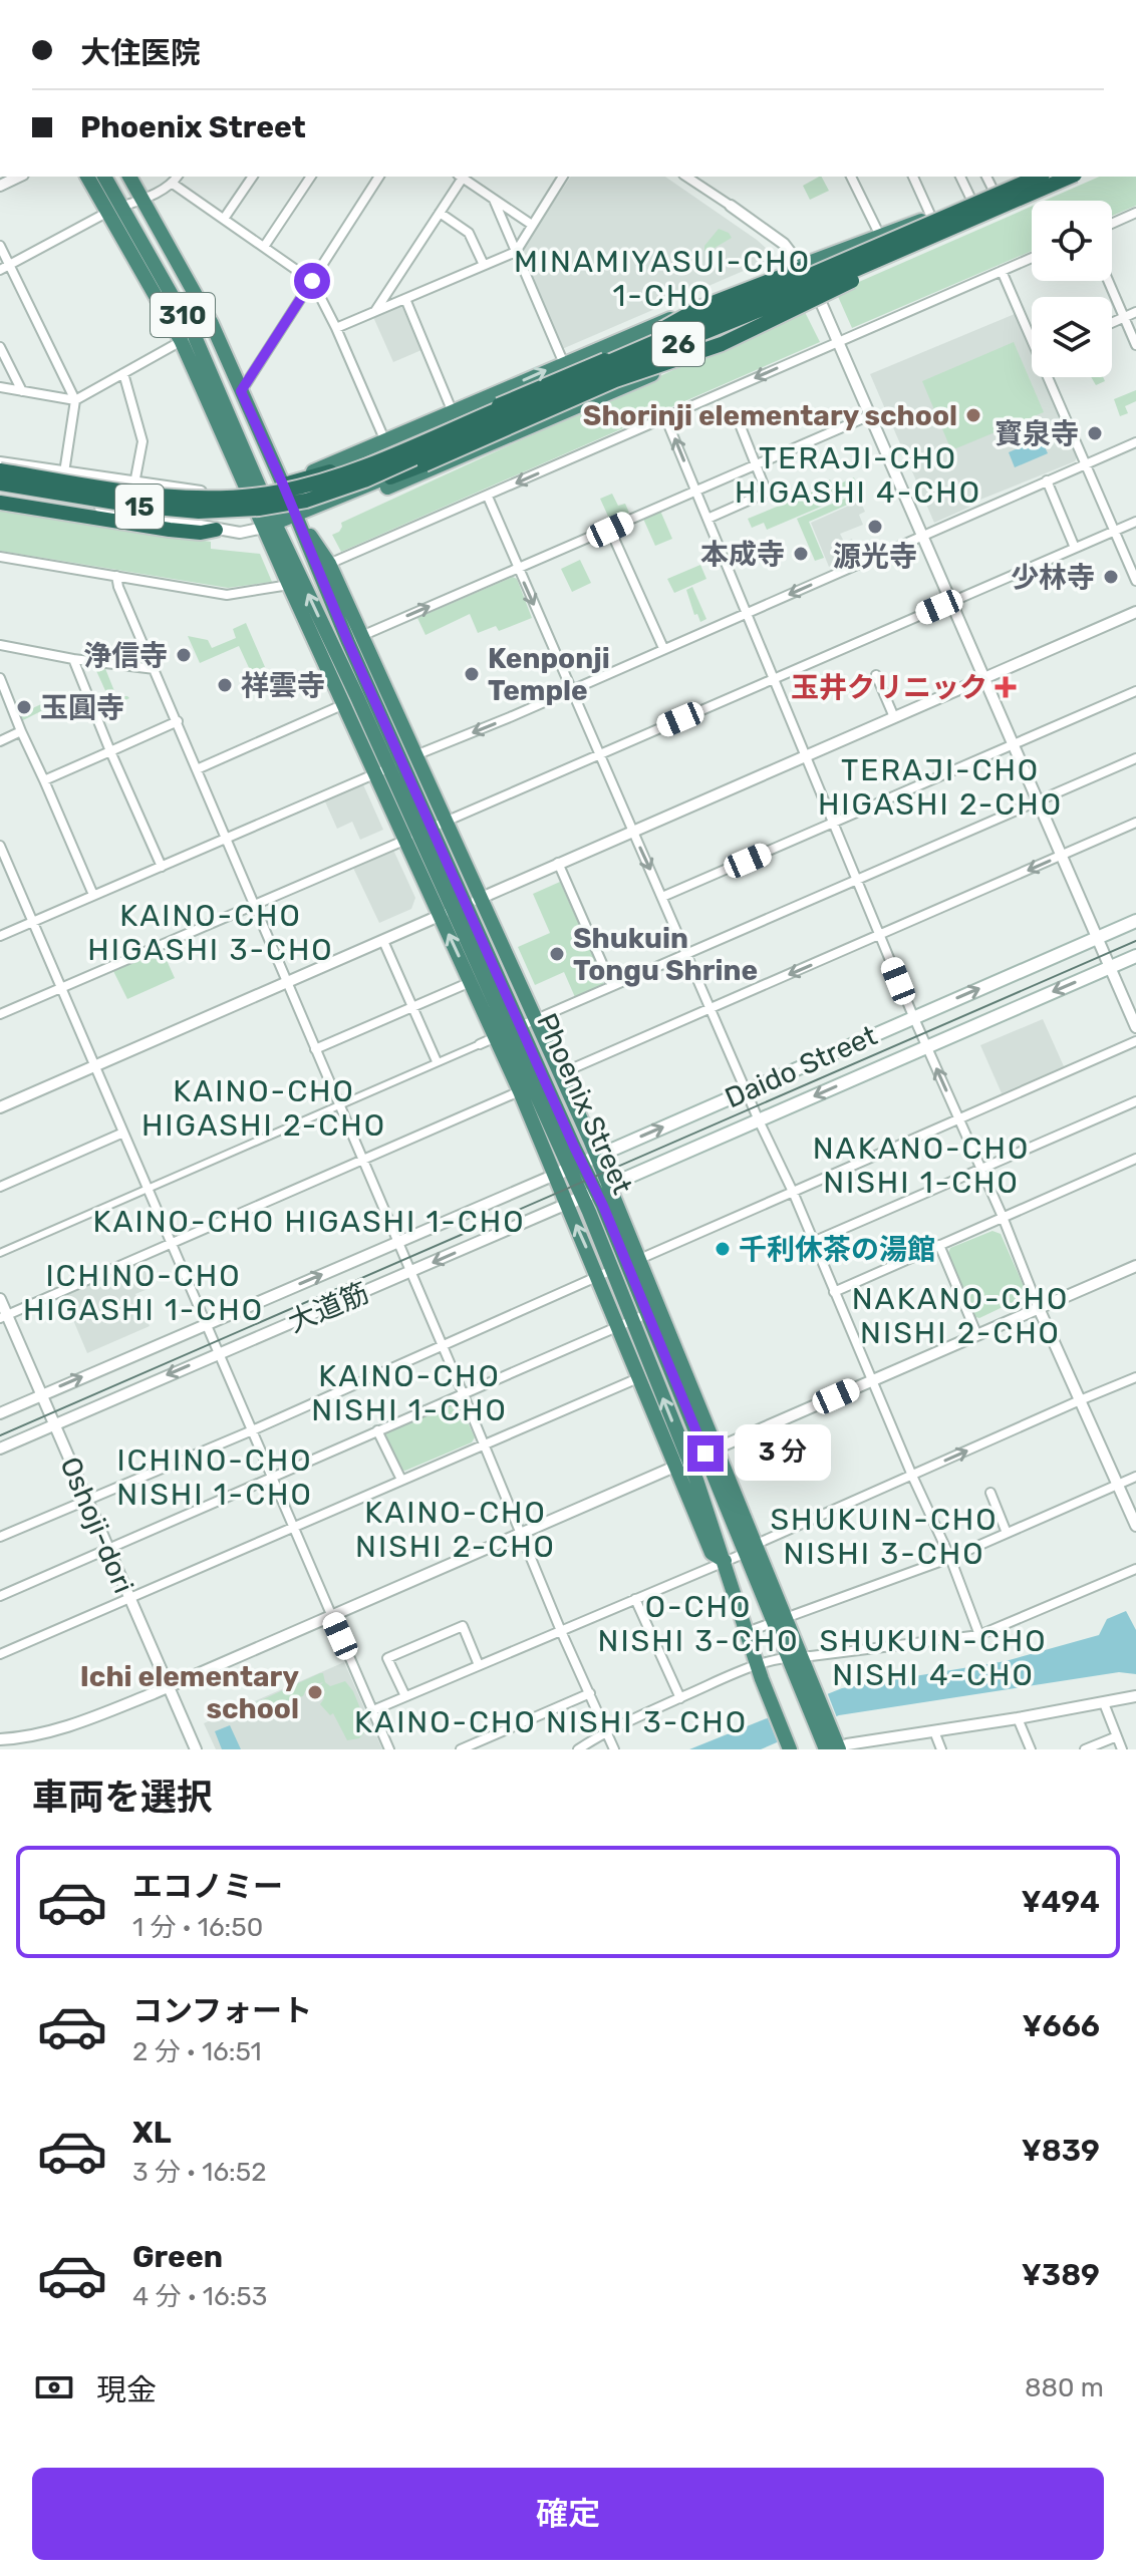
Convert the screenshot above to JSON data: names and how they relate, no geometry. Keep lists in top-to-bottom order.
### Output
{
  "streets": {
    "highway": [
      "310",
      "26",
      "15",
      "Phoenix Street"
    ],
    "main road": ["Daido Street"],
    "street": ["大道筋", "Oshoji-dori"]
  },
  "crossings": [
    ["310", "26"],
    ["310", "15"],
    ["26", "15"],
    ["Daido Street", "Phoenix Street"],
    ["Daido Street", "大道筋"],
    ["Phoenix Street", "大道筋"],
    ["大道筋", "Oshoji-dori"]
  ],
  "districts": [
    "MINAMIYASUI-CHO 1-CHO",
    "TERAJI-CHO HIGASHI 4-CHO",
    "TERAJI-CHO HIGASHI 2-CHO",
    "KAINO-CHO HIGASHI 3-CHO",
    "KAINO-CHO HIGASHI 2-CHO",
    "NAKANO-CHO NISHI 1-CHO",
    "KAINO-CHO HIGASHI 1-CHO",
    "ICHINO-CHO HIGASHI 1-CHO",
    "NAKANO-CHO NISHI 2-CHO",
    "KAINO-CHO NISHI 1-CHO",
    "ICHINO-CHO NISHI 1-CHO",
    "KAINO-CHO NISHI 2-CHO",
    "SHUKUIN-CHO NISHI 3-CHO",
    "O-CHO NISHI 3-CHO",
    "SHUKUIN-CHO NISHI 4-CHO",
    "KAINO-CHO NISHI 3-CHO"
  ],
  "places": {
    "other": [
      "Shorinji elementary school",
      "寳泉寺",
      "源光寺",
      "本成寺",
      "少林寺",
      "浄信寺",
      "Kenponji Temple",
      "祥雲寺",
      "玉圓寺",
      "Shukuin Tongu Shrine",
      "千利休茶の湯館",
      "Ichi elementary school"
    ],
    "health": ["玉井クリニック"]
  },
  "page": {
    "banner": ["大住医院", "Phoenix Street"],
    "bubble": "3 分",
    "heading": "車両を選択",
    "list": [
      {
        "name": "エコノミー",
        "note": "1 分 · 16:50",
        "value": "¥494"
      },
      {
        "name": "コンフォート",
        "note": "2 分 · 16:51",
        "value": "¥666"
      },
      {
        "name": "XL",
        "note": "3 分 · 16:52",
        "value": "¥839"
      },
      {
        "name": "Green",
        "note": "4 分 · 16:53",
        "value": "¥389"
      }
    ],
    "pay": ["現金", "880 m"],
    "buttons": "確定"
  }
}
